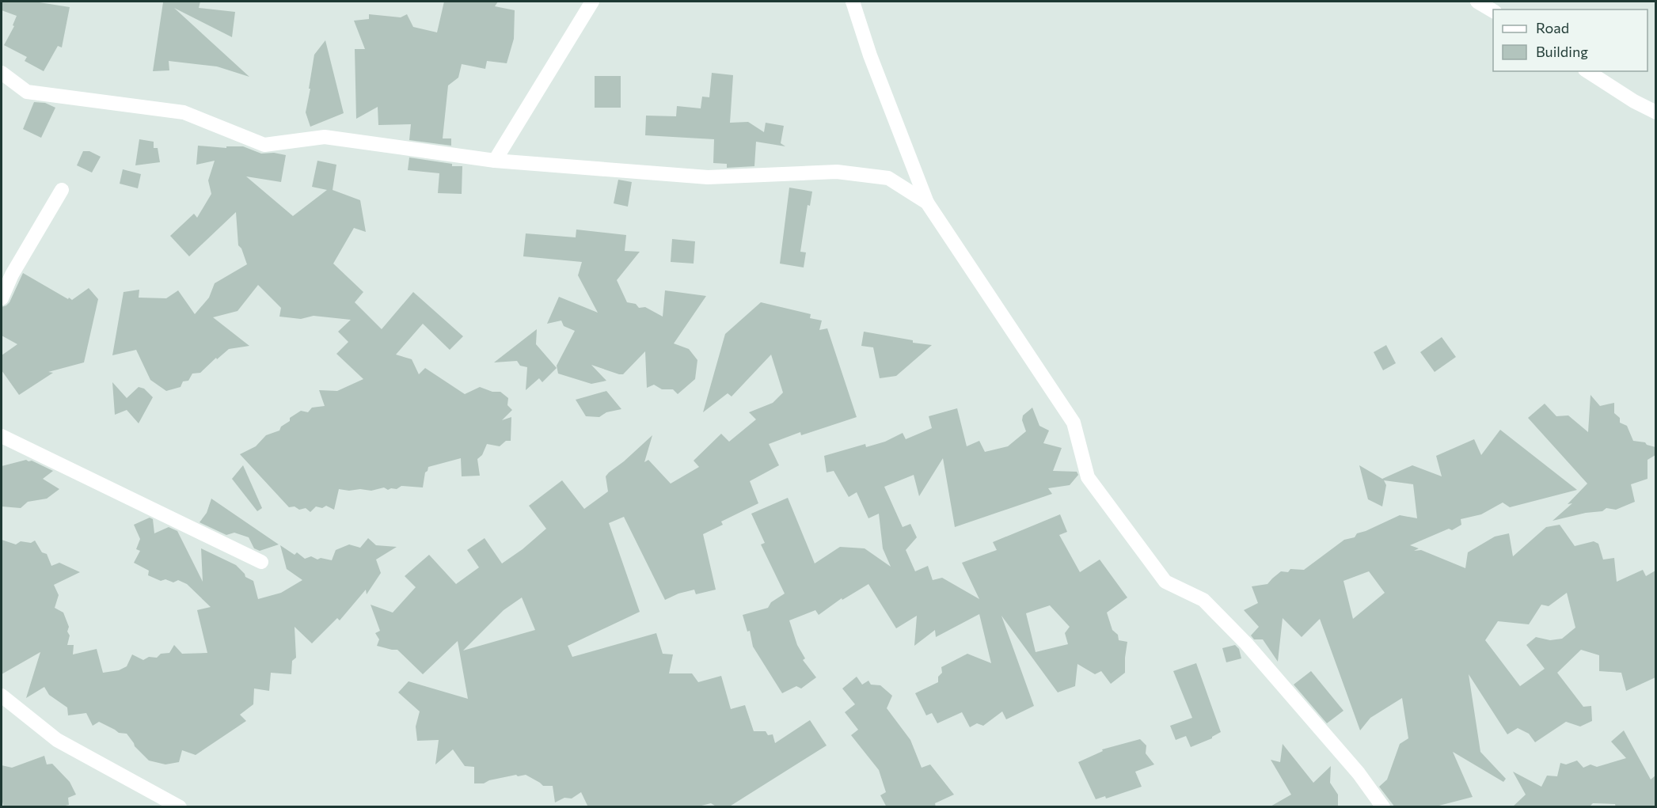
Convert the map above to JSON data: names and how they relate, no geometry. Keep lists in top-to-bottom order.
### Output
{
  "legend": ["Road", "Building"]
}
